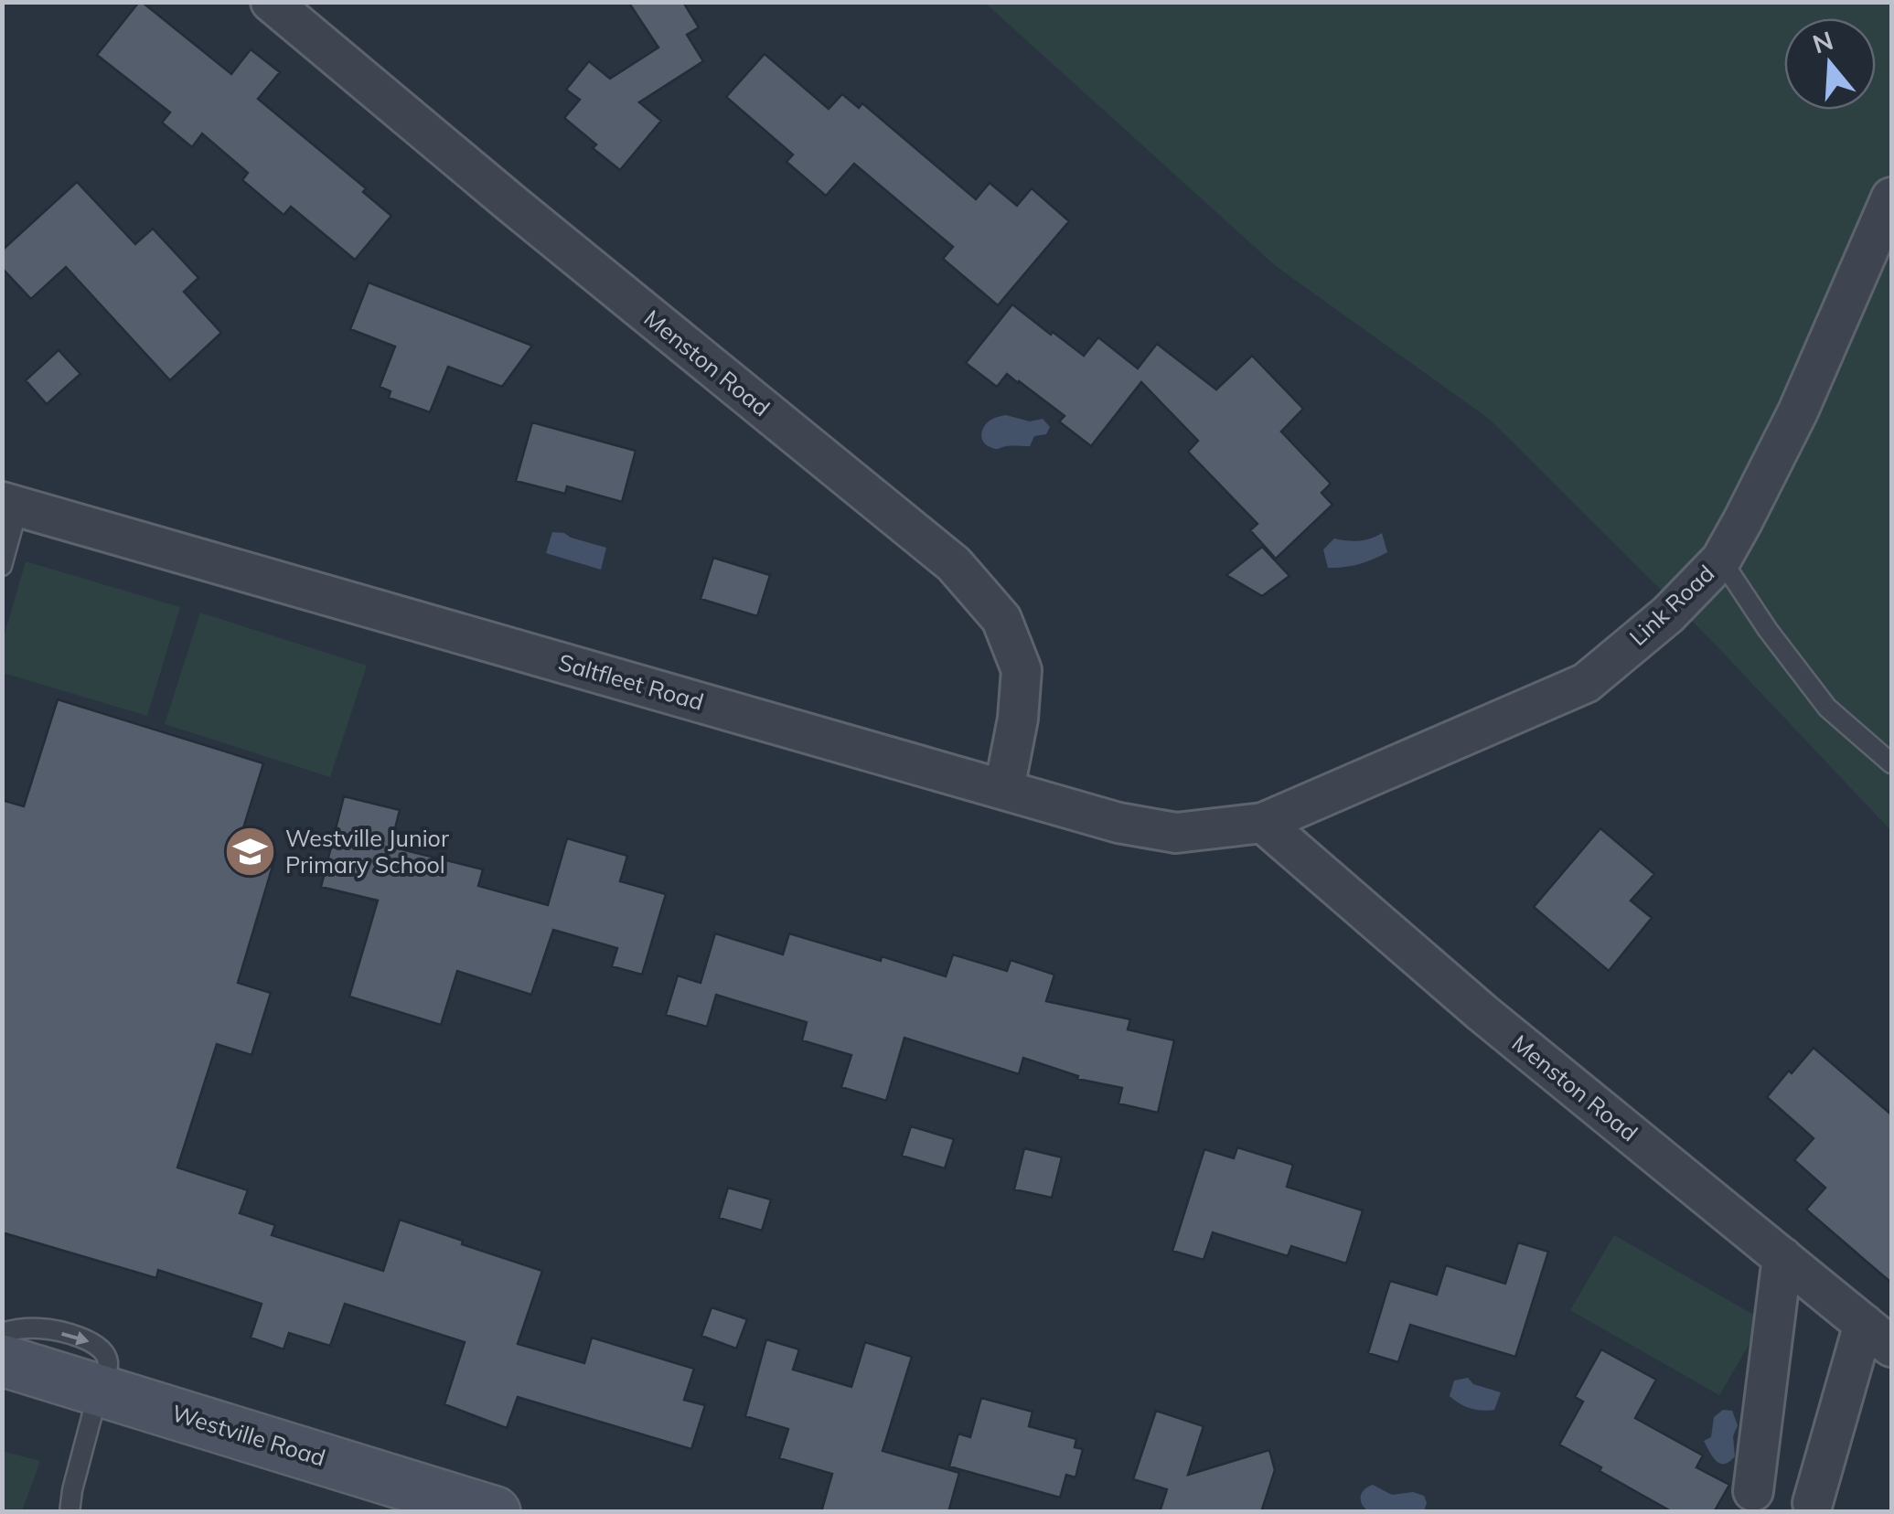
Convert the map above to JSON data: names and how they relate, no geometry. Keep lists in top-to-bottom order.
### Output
{
  "streets": {
    "street": [
      "Menston Road",
      "Link Road",
      "Saltfleet Road",
      "Westville Road"
    ]
  },
  "crossings": [
    ["Menston Road", "Link Road"],
    ["Menston Road", "Saltfleet Road"],
    ["Link Road", "Saltfleet Road"]
  ],
  "places": {
    "school or university": ["Westville Junior Primary School"]
  },
  "north": "top"
}
